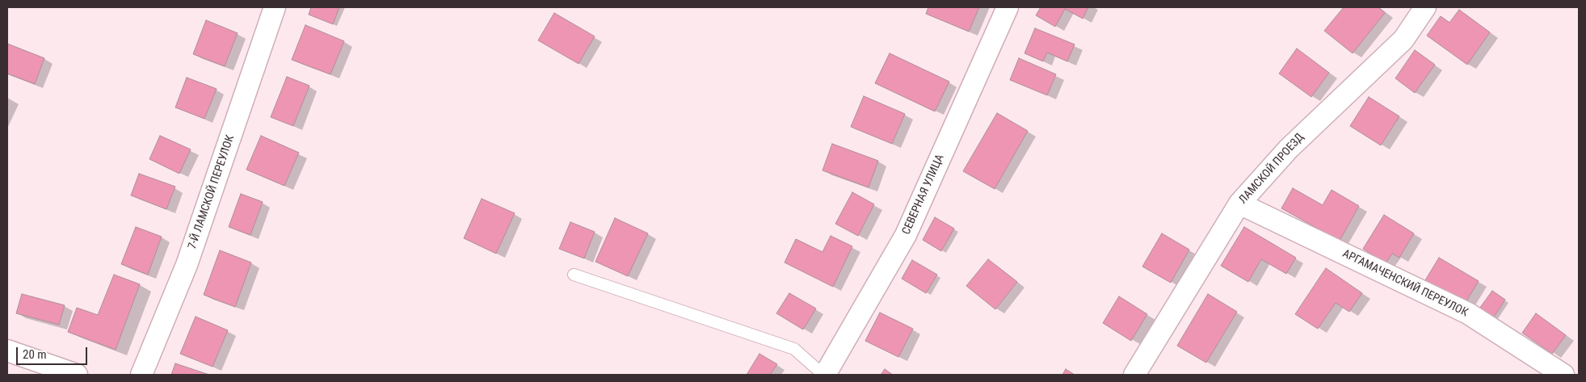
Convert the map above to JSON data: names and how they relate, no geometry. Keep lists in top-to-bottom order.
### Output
{
  "streets": {
    "street": [
      "ЛАМСКОЙ ПРОЕЗД",
      "7-Й ЛАМСКОЙ ПЕРЕУЛОК",
      "СЕВЕРНАЯ УЛИЦА",
      "АРГАМАЧЕНСКИЙ ПЕРЕУЛОК"
    ]
  },
  "crossings": [
    ["ЛАМСКОЙ ПРОЕЗД", "АРГАМАЧЕНСКИЙ ПЕРЕУЛОК"]
  ],
  "scale_bar": "20 m"
}
